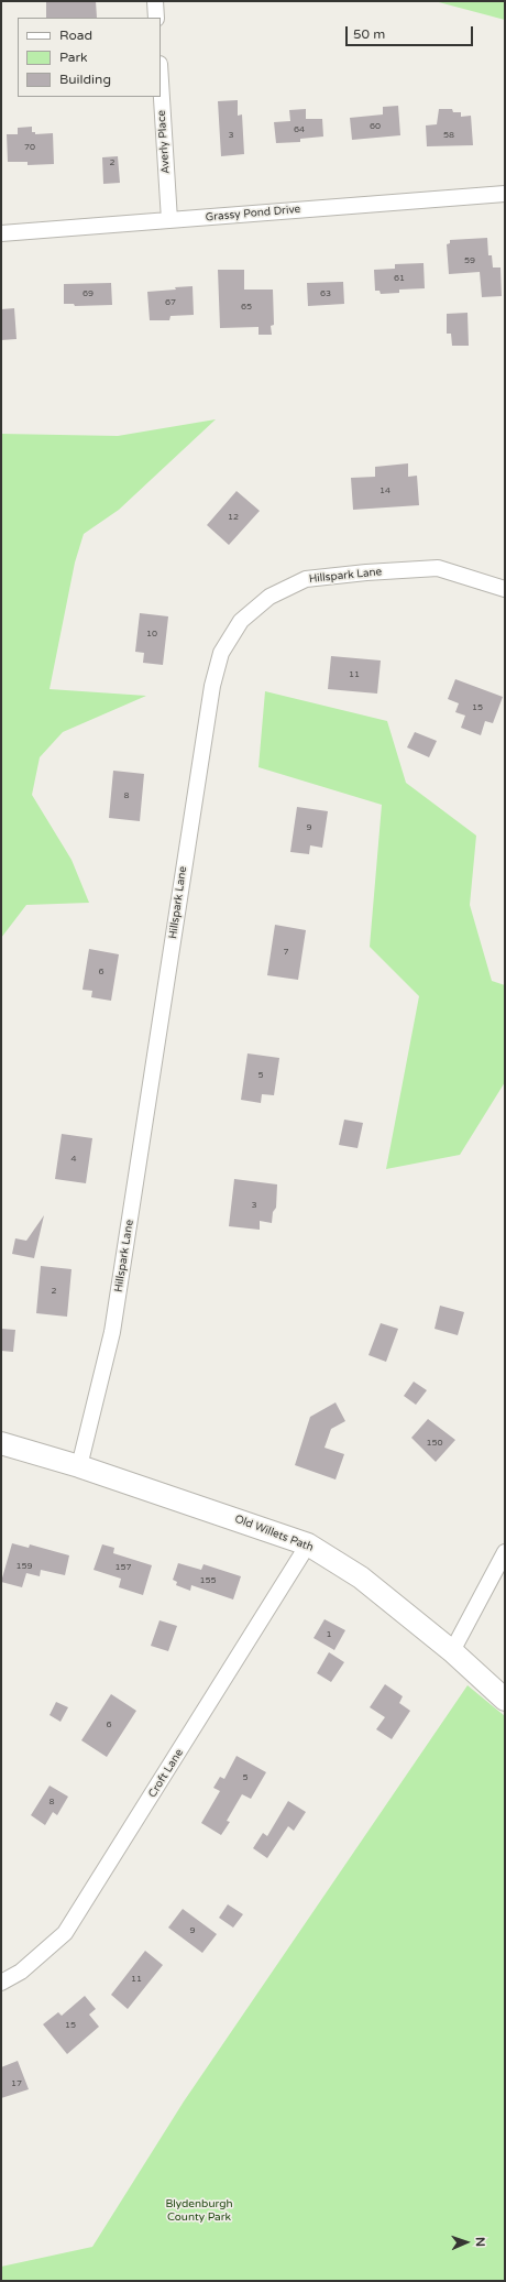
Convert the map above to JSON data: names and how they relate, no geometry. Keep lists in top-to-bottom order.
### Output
{
  "streets": {
    "main road": ["Old Willets Path"],
    "street": [
      "Averly Place",
      "Grassy Pond Drive",
      "Hillspark Lane",
      "Croft Lane"
    ]
  },
  "crossings": [
    ["Averly Place", "Grassy Pond Drive"],
    ["Hillspark Lane", "Old Willets Path"],
    ["Old Willets Path", "Croft Lane"]
  ],
  "parks": ["Blydenburgh County Park"],
  "house_numbers": [
    "60",
    "64",
    "3",
    "58",
    "70",
    "2",
    "59",
    "61",
    "69",
    "63",
    "67",
    "65",
    "14",
    "12",
    "10",
    "11",
    "15",
    "8",
    "9",
    "7",
    "6",
    "5",
    "4",
    "3",
    "2",
    "150",
    "159",
    "157",
    "155",
    "1",
    "6",
    "5",
    "8",
    "9",
    "11",
    "15",
    "17"
  ],
  "legend": ["Road", "Park", "Building"],
  "scale_bar": "50 m",
  "north": "right"
}
